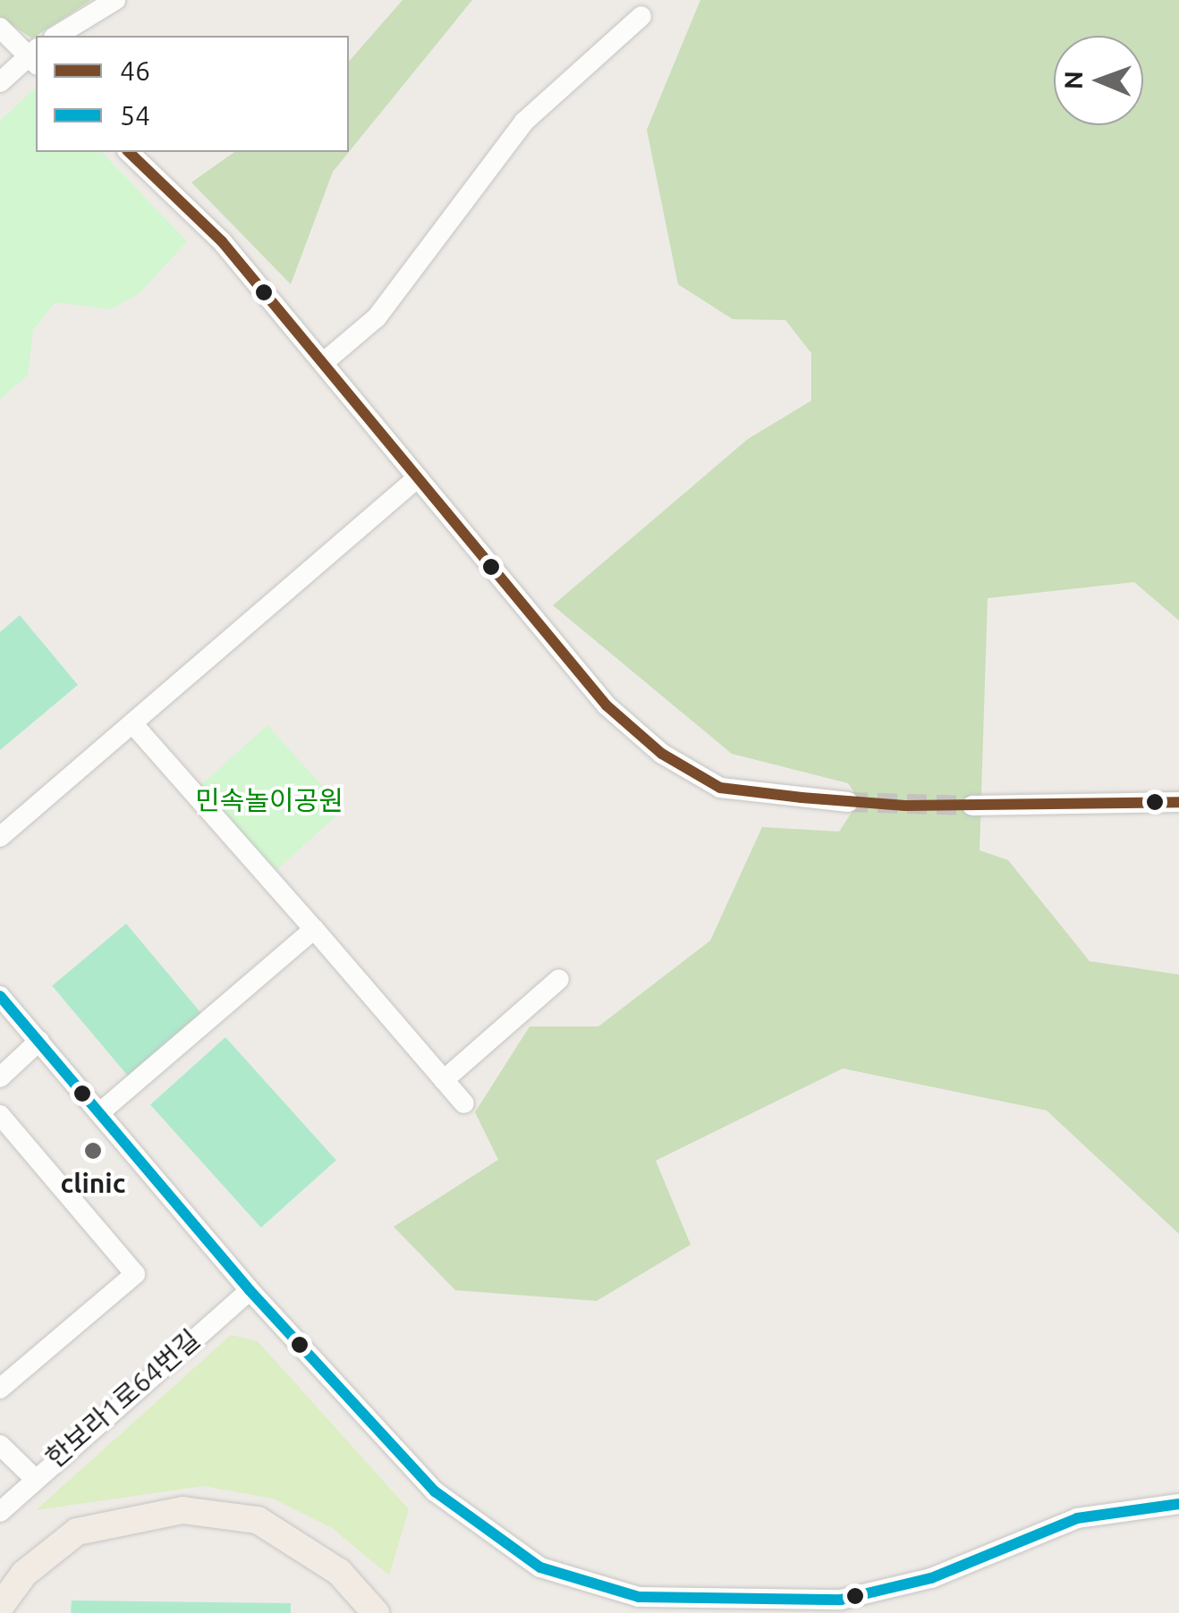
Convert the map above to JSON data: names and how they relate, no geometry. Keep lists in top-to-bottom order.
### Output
{
  "streets": {
    "street": ["한보라1로64번길"]
  },
  "parks": ["민속놀이공원"],
  "places": ["clinic"],
  "lines": ["transit line 46", "transit line 54"],
  "legend": ["46", "54"],
  "north": "left"
}
